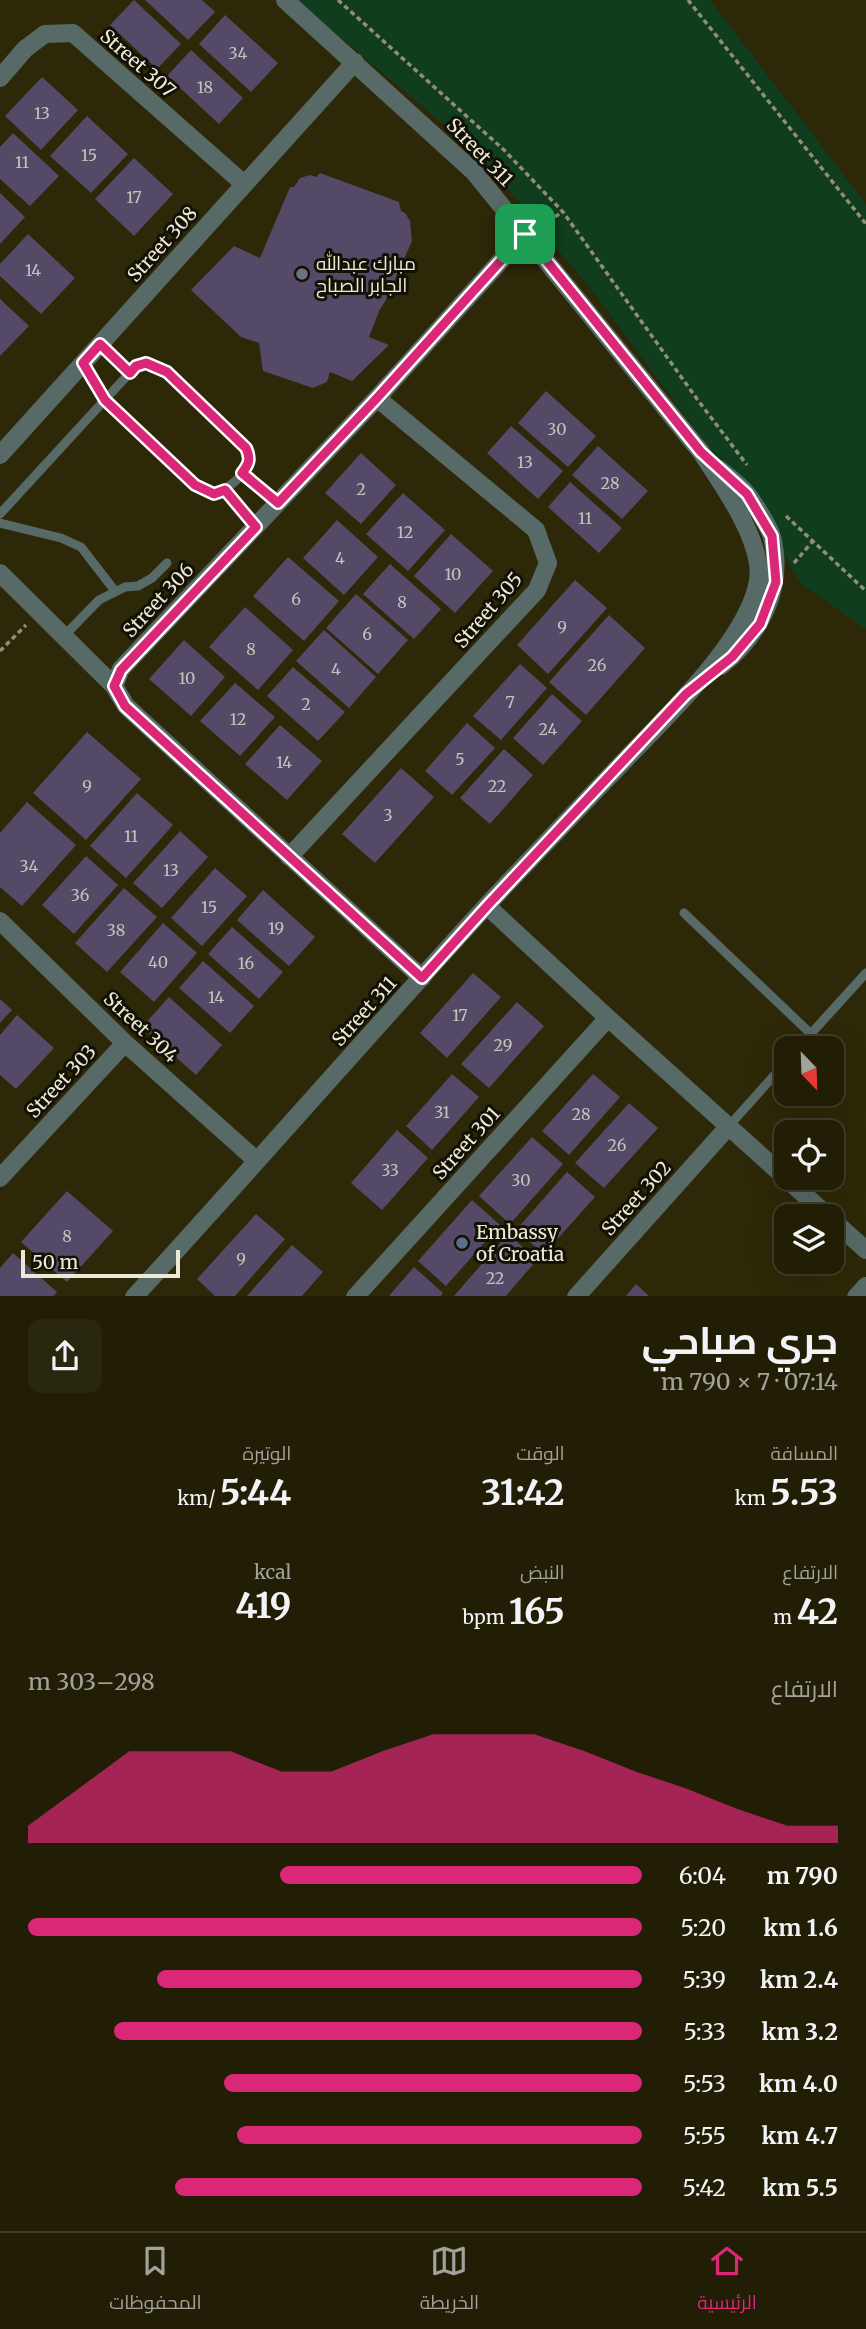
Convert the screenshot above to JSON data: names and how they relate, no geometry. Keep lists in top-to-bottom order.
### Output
{
  "streets": {
    "street": [
      "Street 307",
      "Street 311",
      "Street 308",
      "Street 306",
      "Street 305",
      "Street 304",
      "Street 303",
      "Street 301",
      "Street 302"
    ]
  },
  "crossings": [
    ["Street 307", "Street 308"],
    ["Street 311", "Street 308"],
    ["Street 311", "Street 306"],
    ["Street 311", "Street 304"],
    ["Street 306", "Street 305"],
    ["Street 304", "Street 303"]
  ],
  "places": ["مبارك عبدالله الجابر الصباح", "Embassy of Croatia"],
  "house_numbers": [
    "34",
    "18",
    "13",
    "15",
    "11",
    "17",
    "14",
    "30",
    "13",
    "28",
    "2",
    "11",
    "12",
    "4",
    "10",
    "6",
    "8",
    "9",
    "6",
    "8",
    "26",
    "4",
    "10",
    "7",
    "2",
    "12",
    "24",
    "5",
    "14",
    "9",
    "22",
    "3",
    "11",
    "34",
    "13",
    "36",
    "15",
    "19",
    "38",
    "40",
    "16",
    "14",
    "17",
    "29",
    "31",
    "28",
    "26",
    "33",
    "30",
    "8",
    "9",
    "22"
  ],
  "scale_bar": "50 m",
  "north": "bottom right",
  "page": {
    "scale": "50 m",
    "heading": ["جري صباحي", "07:14 · 7 × 790 m"],
    "stats": [
      ["المسافة", "5.53 km"],
      ["الوقت", "31:42"],
      ["الوتيرة", "5:44 /km"],
      ["الارتفاع", "42 m"],
      ["النبض", "165 bpm"],
      ["kcal", "419"]
    ],
    "chart": ["الارتفاع", "298–303 m"],
    "list": [
      {
        "name": "790 m",
        "note": "6:04"
      },
      {
        "name": "1.6 km",
        "note": "5:20"
      },
      {
        "name": "2.4 km",
        "note": "5:39"
      },
      {
        "name": "3.2 km",
        "note": "5:33"
      },
      {
        "name": "4.0 km",
        "note": "5:53"
      },
      {
        "name": "4.7 km",
        "note": "5:55"
      },
      {
        "name": "5.5 km",
        "note": "5:42"
      }
    ],
    "tabs": ["الرئيسية", "الخريطة", "المحفوظات"]
  }
}
